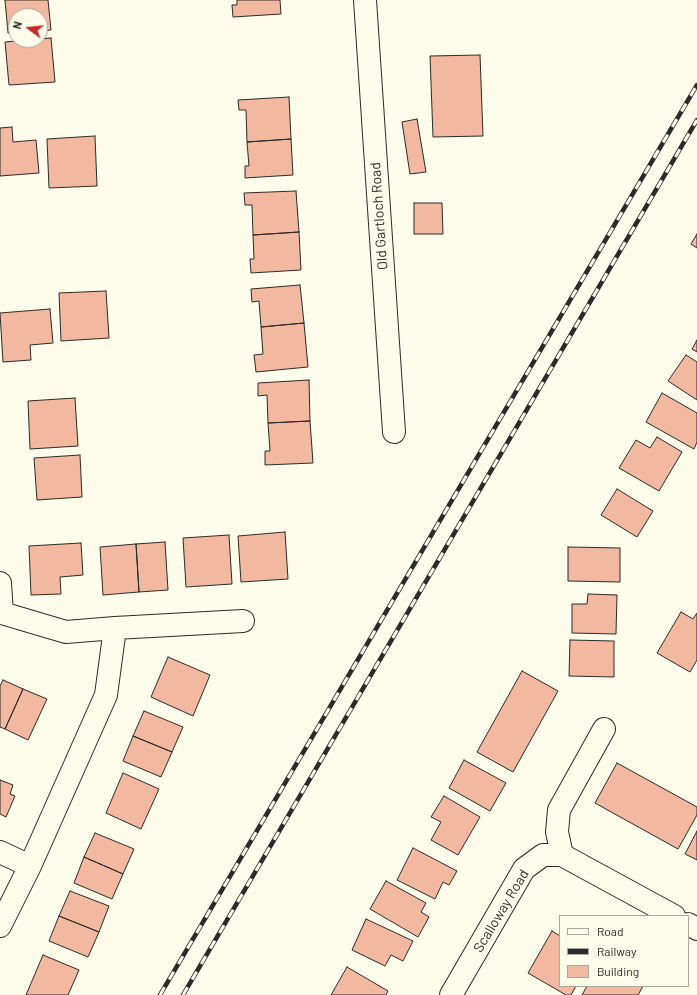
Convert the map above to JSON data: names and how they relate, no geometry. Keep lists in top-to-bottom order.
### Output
{
  "streets": {
    "street": ["Old Gartloch Road", "Scalloway Road"]
  },
  "legend": ["Road", "Railway", "Building"],
  "north": "left"
}
